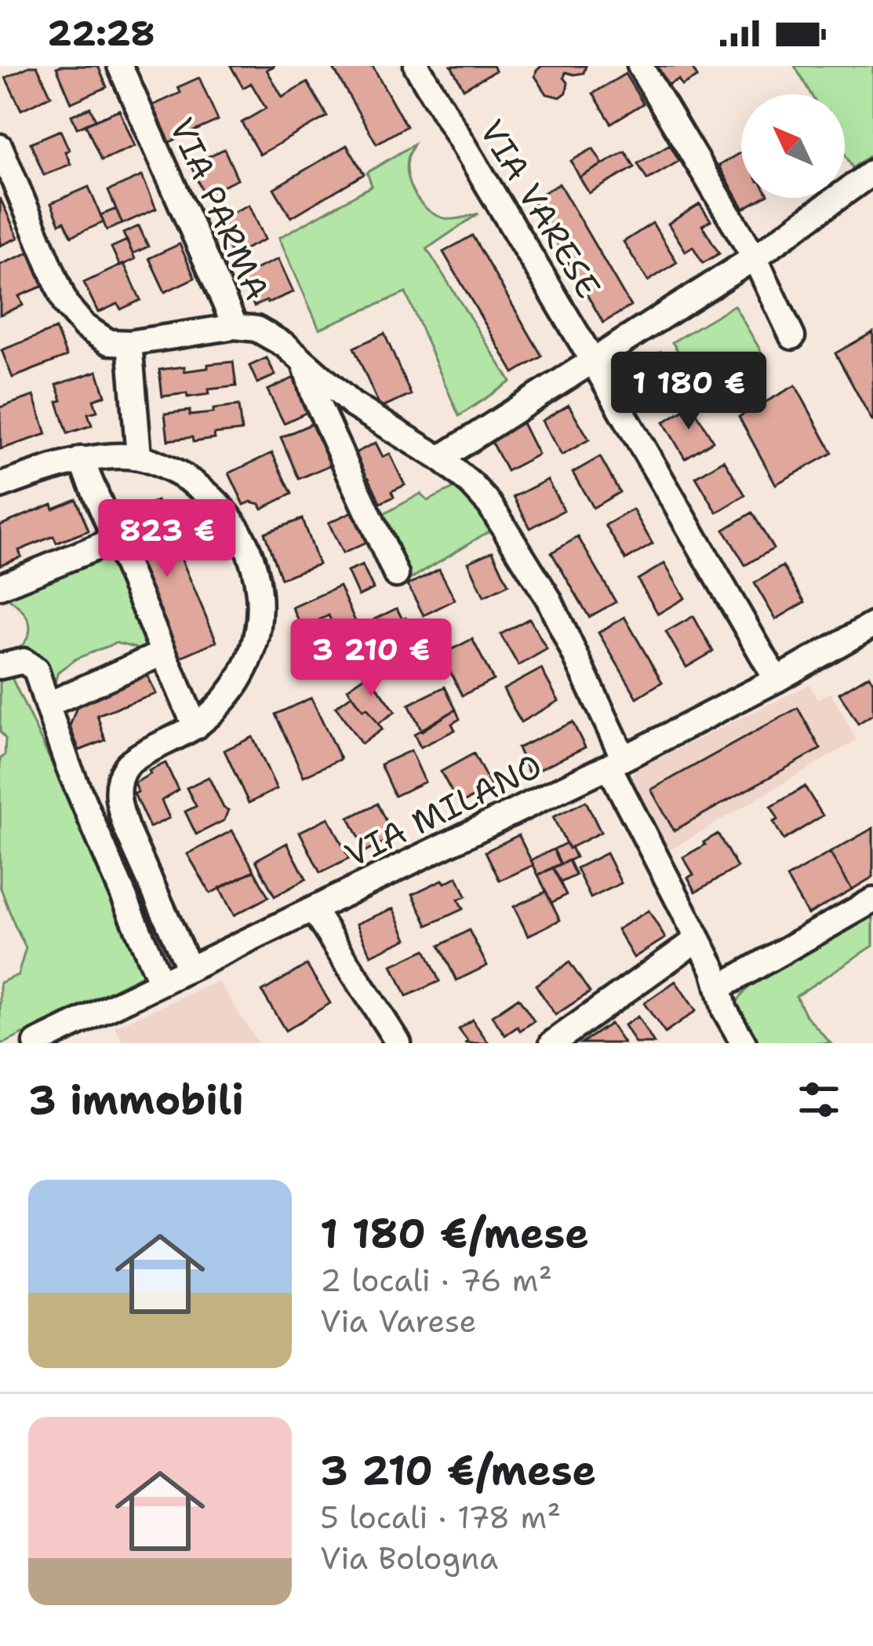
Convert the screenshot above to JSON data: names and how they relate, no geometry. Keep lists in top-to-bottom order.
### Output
{
  "streets": {
    "street": ["VIA PARMA", "VIA VARESE", "VIA MILANO"]
  },
  "crossings": [
    ["VIA VARESE", "VIA MILANO"]
  ],
  "north": "top left",
  "page": {
    "status": "22:28",
    "price": ["1 180 €", "823 €", "3 210 €"],
    "heading": "3 immobili",
    "list": [
      {
        "name": "1 180 €/mese",
        "note": "2 locali · 76 m² · Via Varese"
      },
      {
        "name": "3 210 €/mese",
        "note": "5 locali · 178 m² · Via Bologna"
      }
    ]
  }
}
